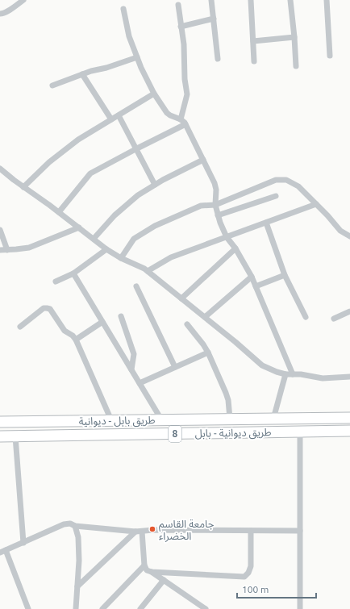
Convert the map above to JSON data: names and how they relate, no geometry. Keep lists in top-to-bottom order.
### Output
{
  "streets": {
    "highway": ["طريق بابل - ديوانية", "طريق ديوانية - بابل", "8"]
  },
  "places": ["جامعة القاسم الخضراء"],
  "scale_bar": "100 m"
}
